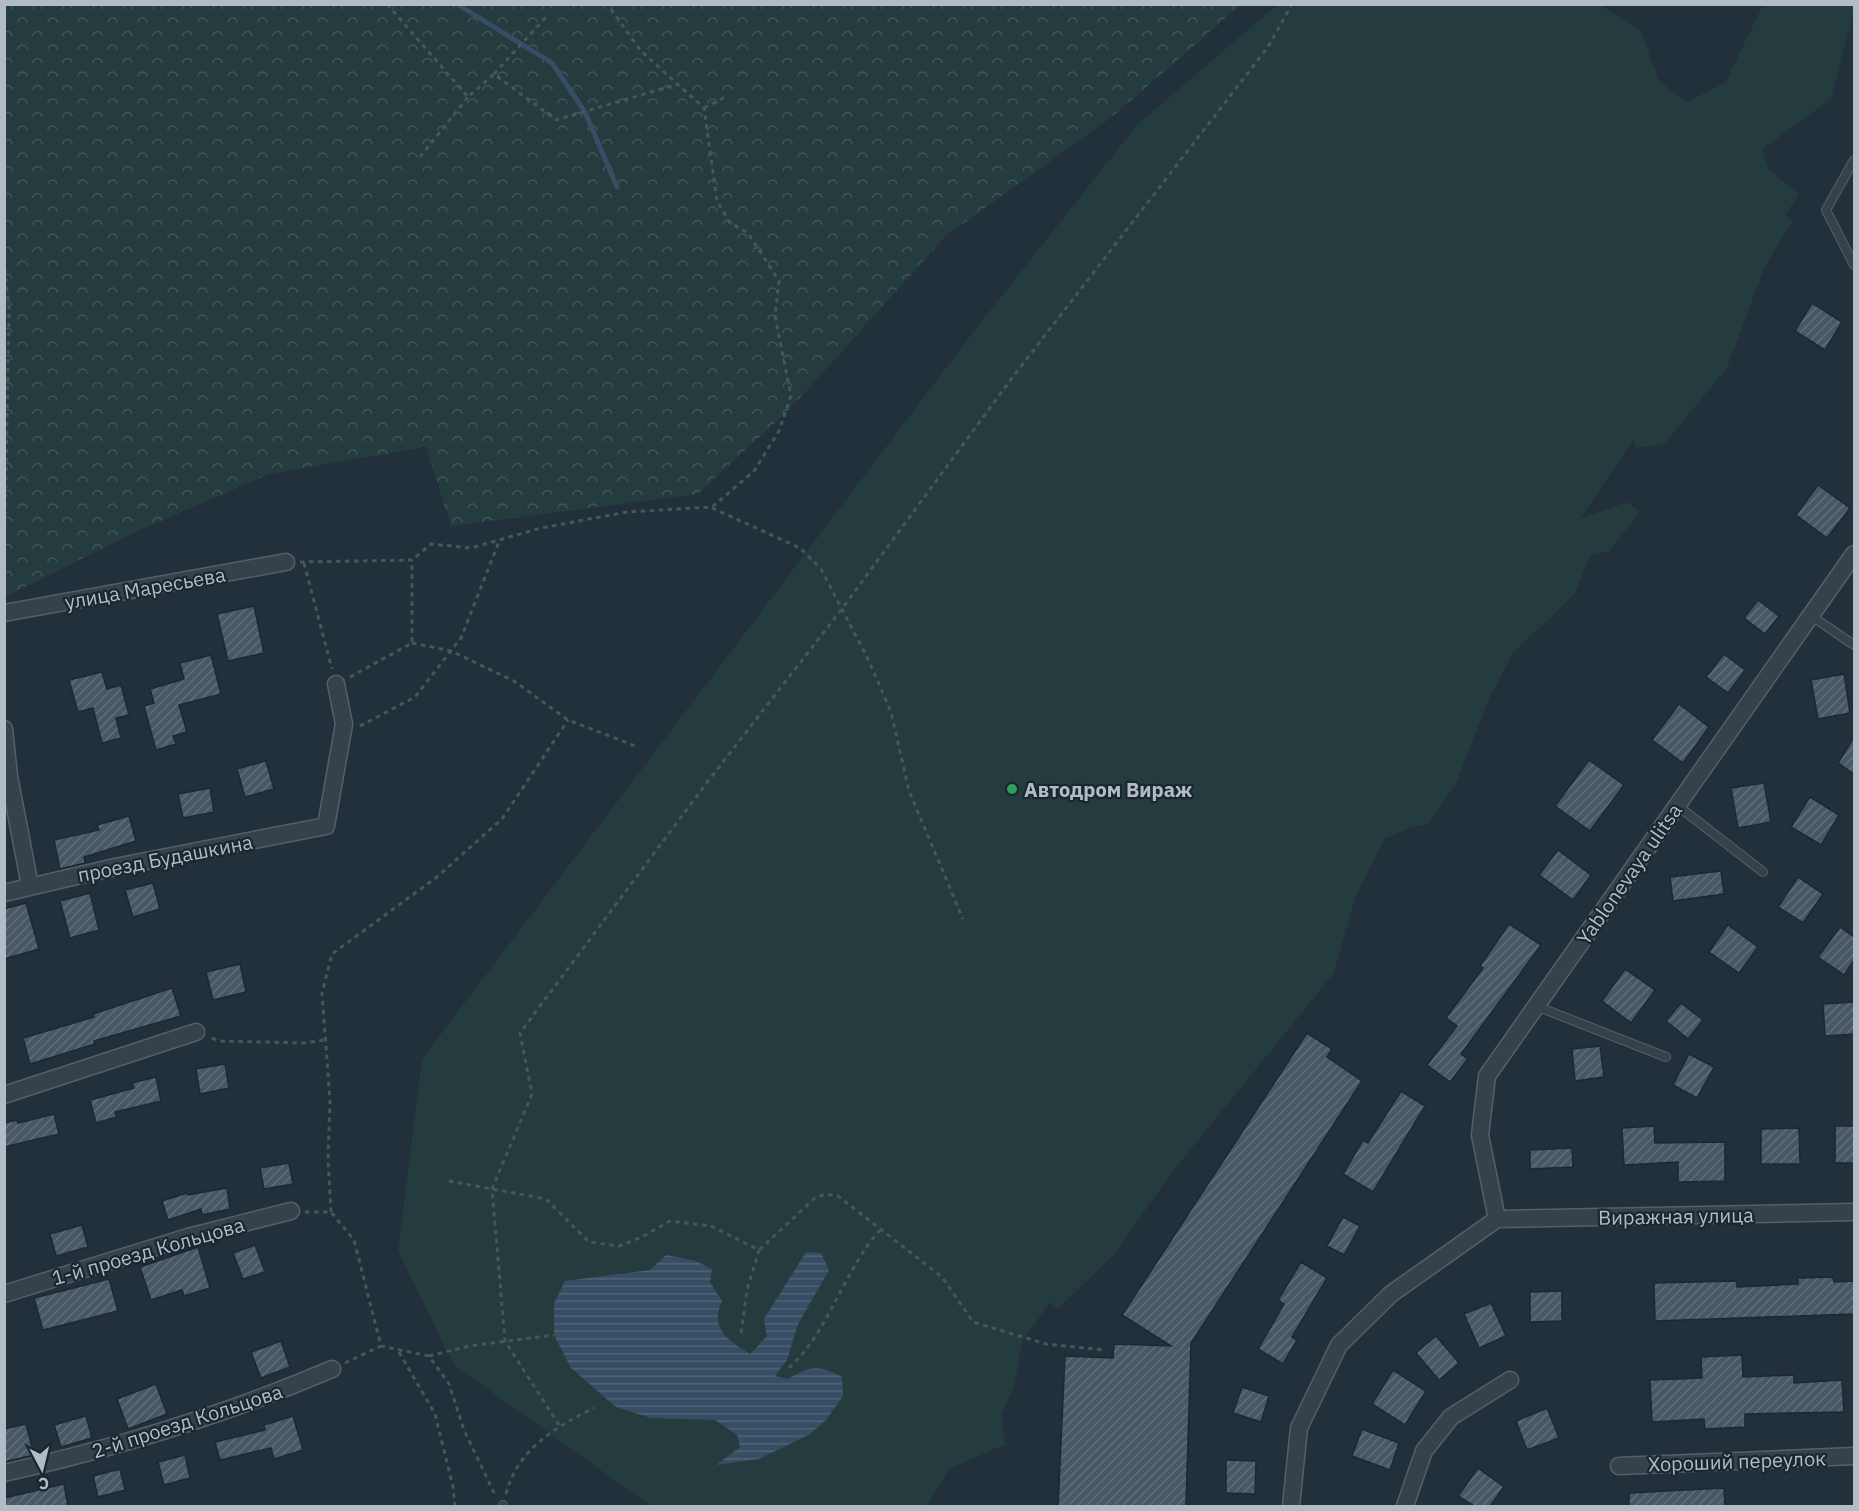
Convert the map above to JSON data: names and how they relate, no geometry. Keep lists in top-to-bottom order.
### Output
{
  "streets": {
    "street": [
      "улица Маресьева",
      "проезд Будашкина",
      "Yablonevaya ulitsa",
      "Виражная улица",
      "1-й проезд Кольцова",
      "2-й проезд Кольцова",
      "Хороший переулок"
    ]
  },
  "crossings": [
    ["Yablonevaya ulitsa", "Виражная улица"]
  ],
  "places": ["Автодром Вираж"],
  "north": "bottom"
}
